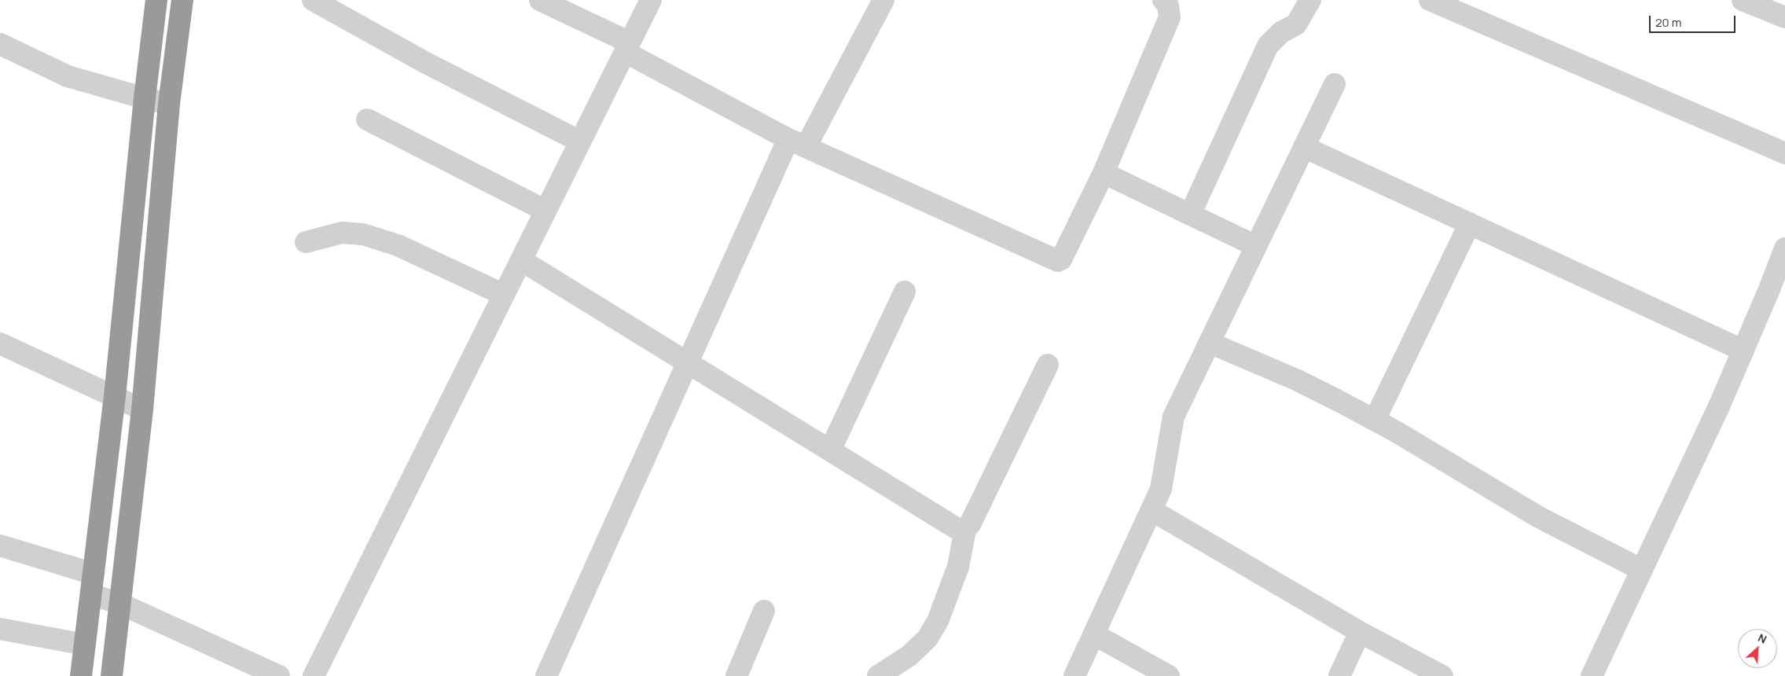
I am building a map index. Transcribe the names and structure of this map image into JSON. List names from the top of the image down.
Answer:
{
  "scale_bar": "20 m",
  "north": "top right"
}
